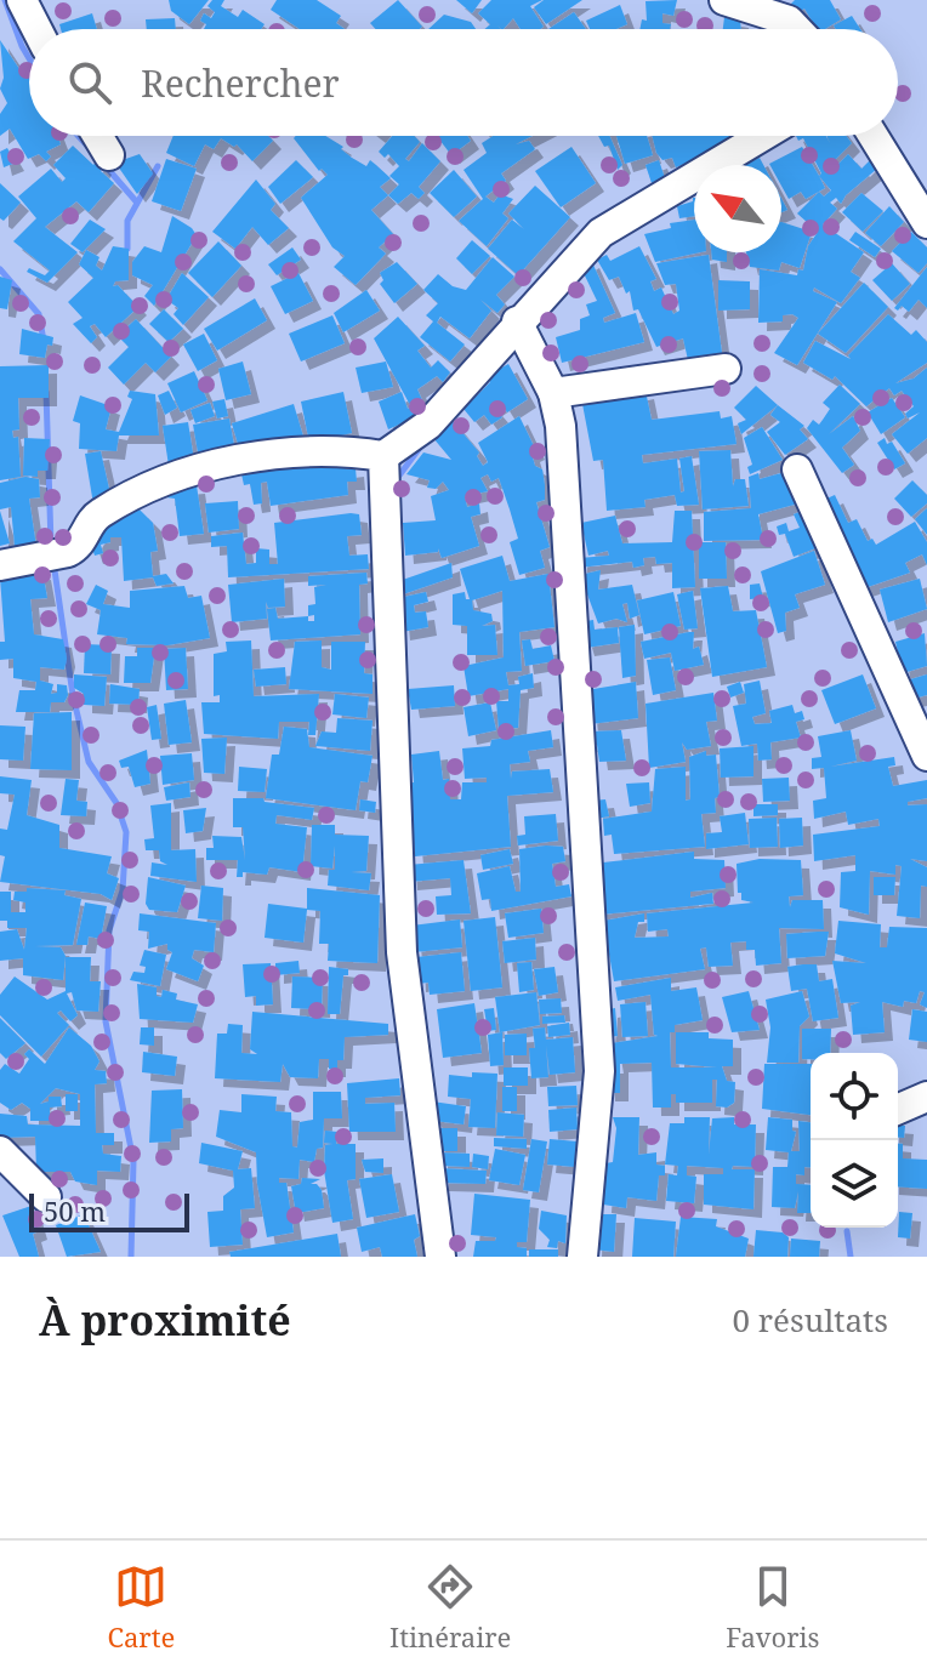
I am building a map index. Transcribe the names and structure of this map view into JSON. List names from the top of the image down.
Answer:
{
  "scale_bar": "50 m",
  "north": "top left",
  "page": {
    "search": "Rechercher",
    "scale": "50 m",
    "heading": ["À proximité", "0 résultats"],
    "nav": ["Carte", "Itinéraire", "Favoris"]
  }
}
